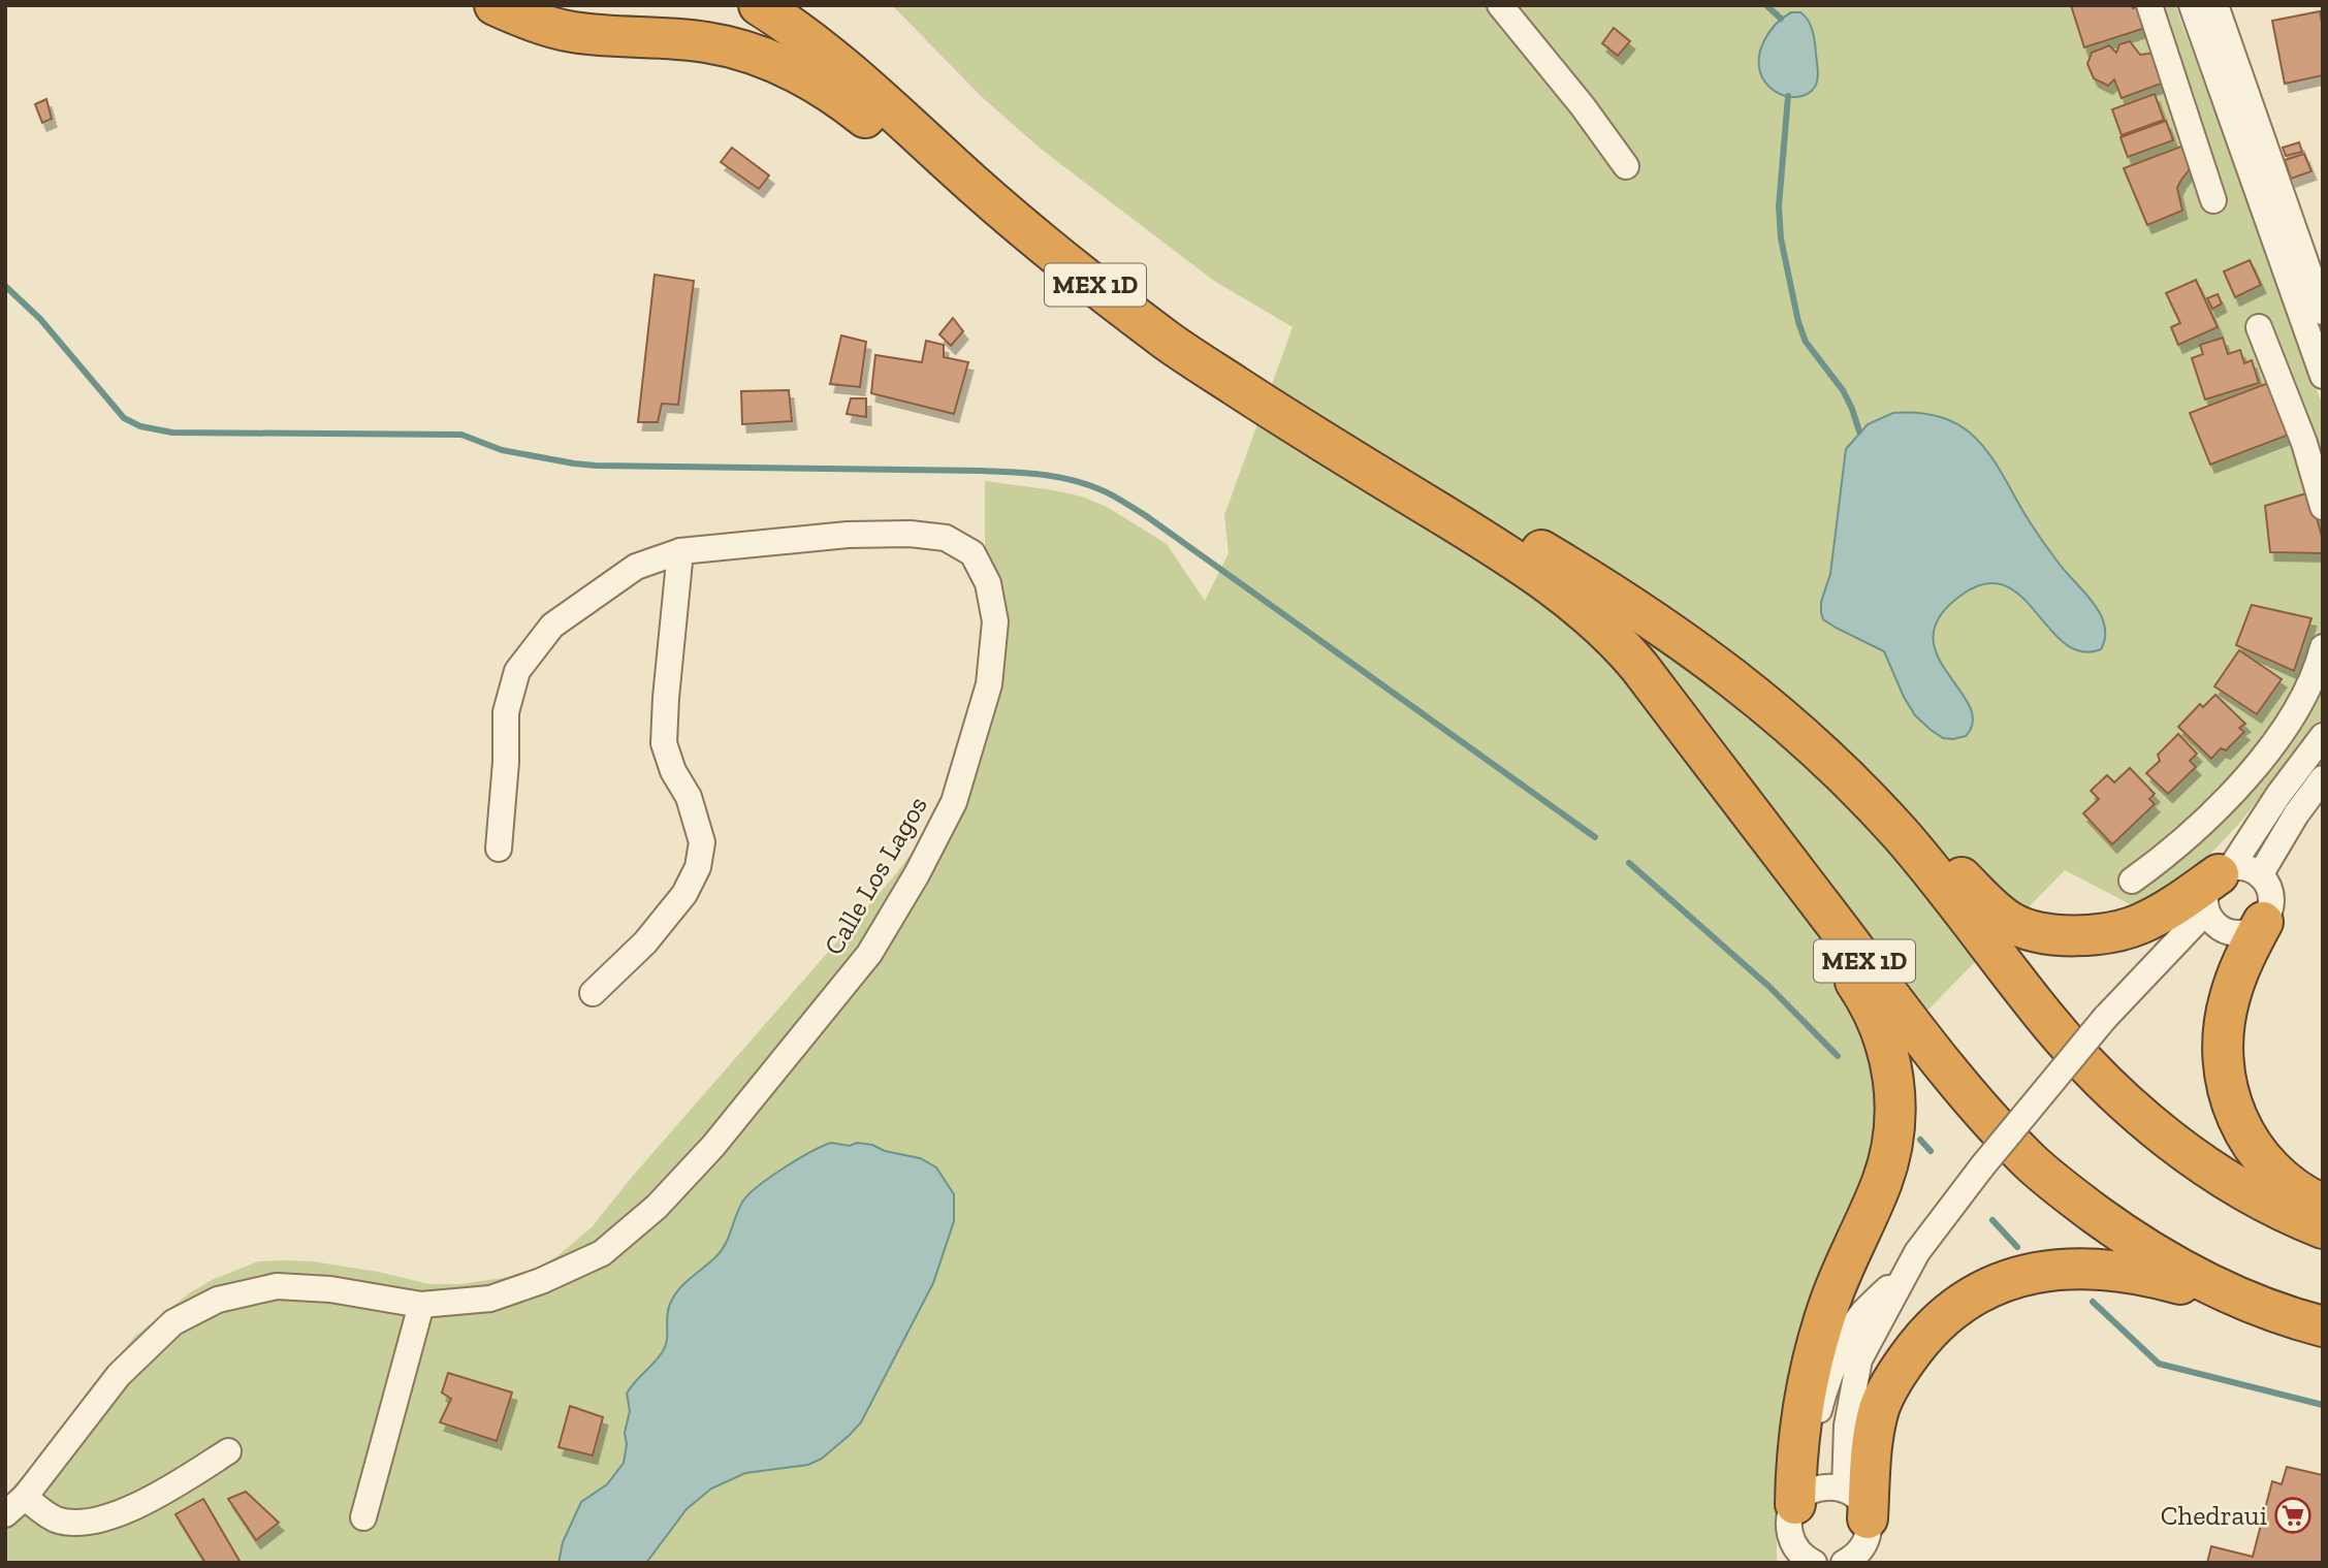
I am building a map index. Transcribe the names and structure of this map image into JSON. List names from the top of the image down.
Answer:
{
  "streets": {
    "highway": ["MEX 1D"],
    "street": ["Calle Los Lagos"]
  },
  "places": {
    "supermarket": ["Chedraui"]
  }
}
